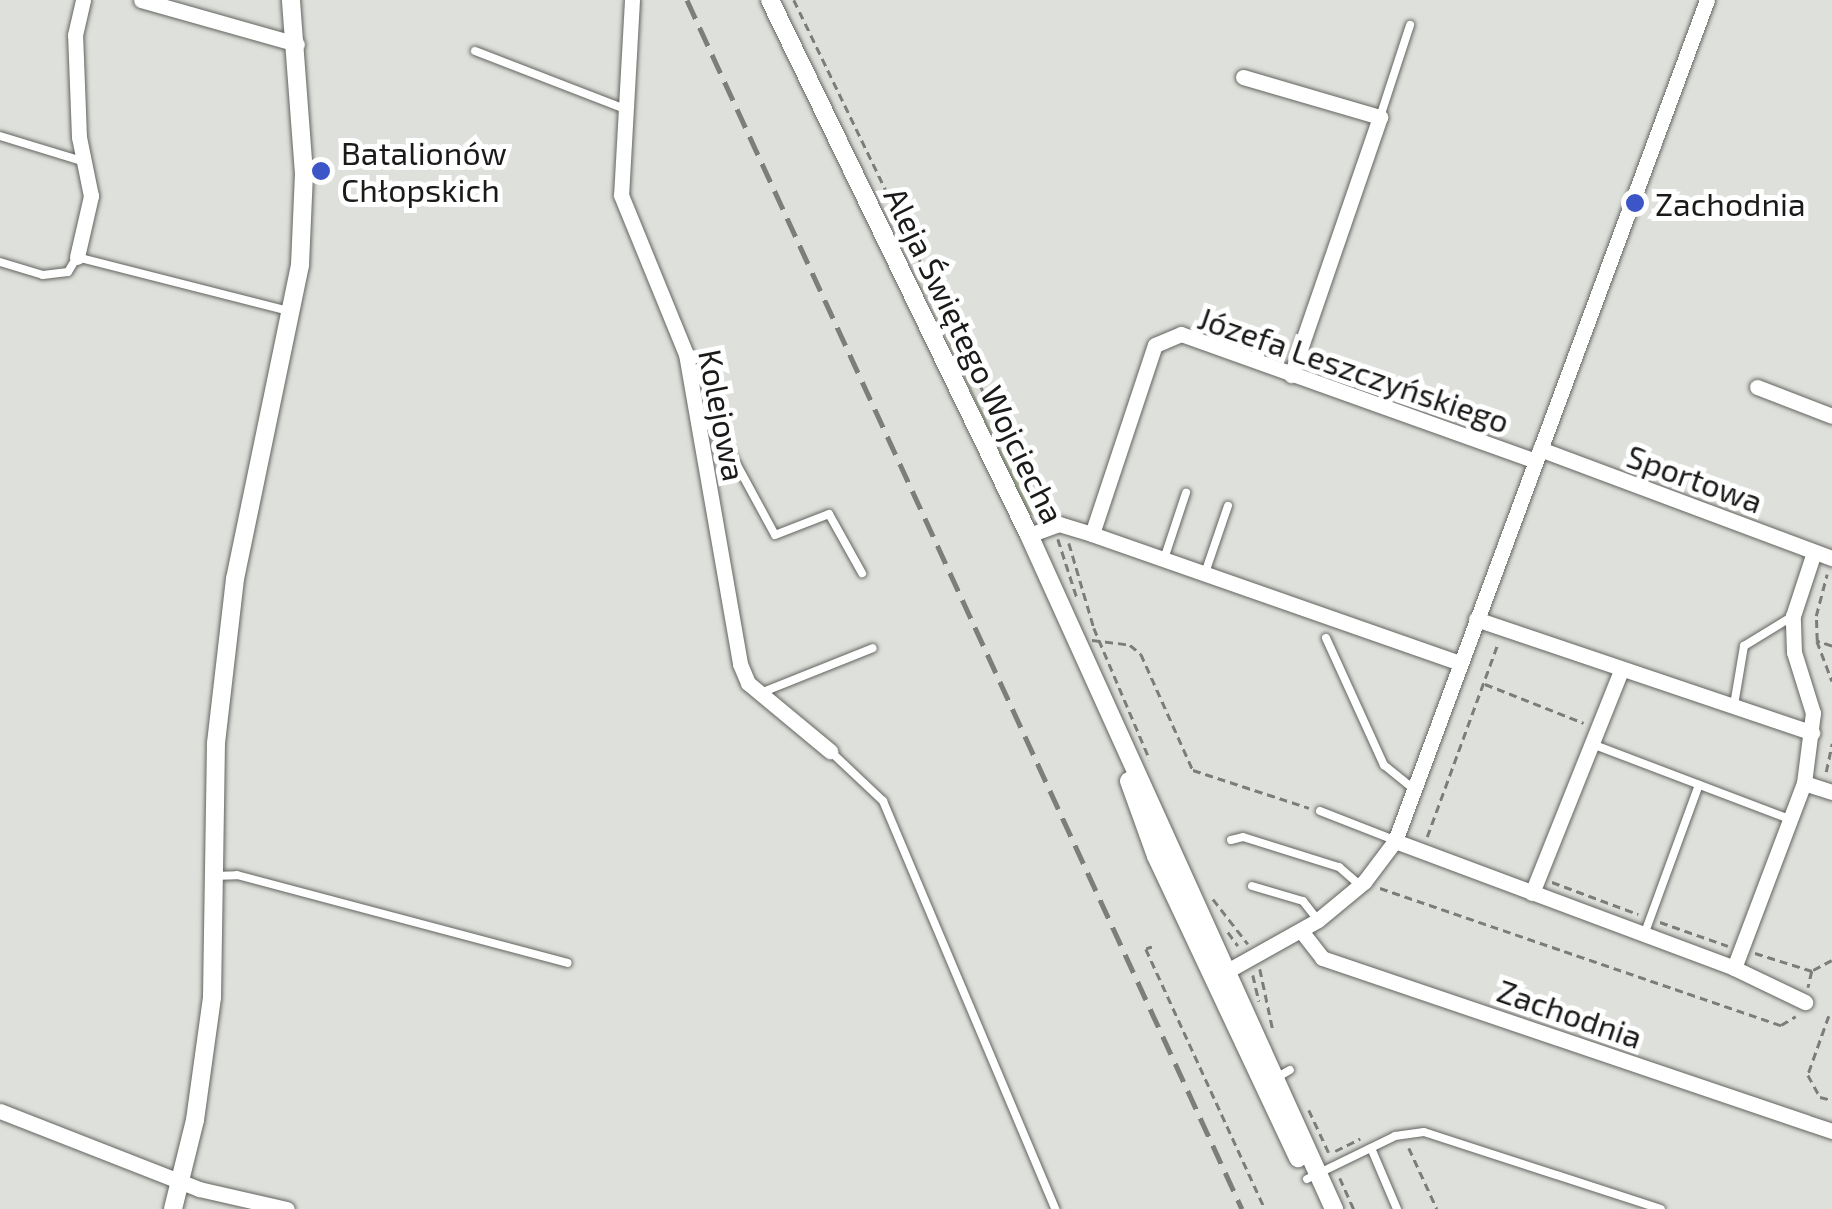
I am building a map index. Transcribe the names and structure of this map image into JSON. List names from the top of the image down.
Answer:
{
  "streets": {
    "street": [
      "Aleja Świętego Wojciecha",
      "Józefa Leszczyńskiego",
      "Kolejowa",
      "Sportowa",
      "Zachodnia"
    ]
  },
  "crossings": [
    ["Józefa Leszczyńskiego", "Sportowa"]
  ],
  "places": ["Batalionów Chłopskich", "Zachodnia"]
}
